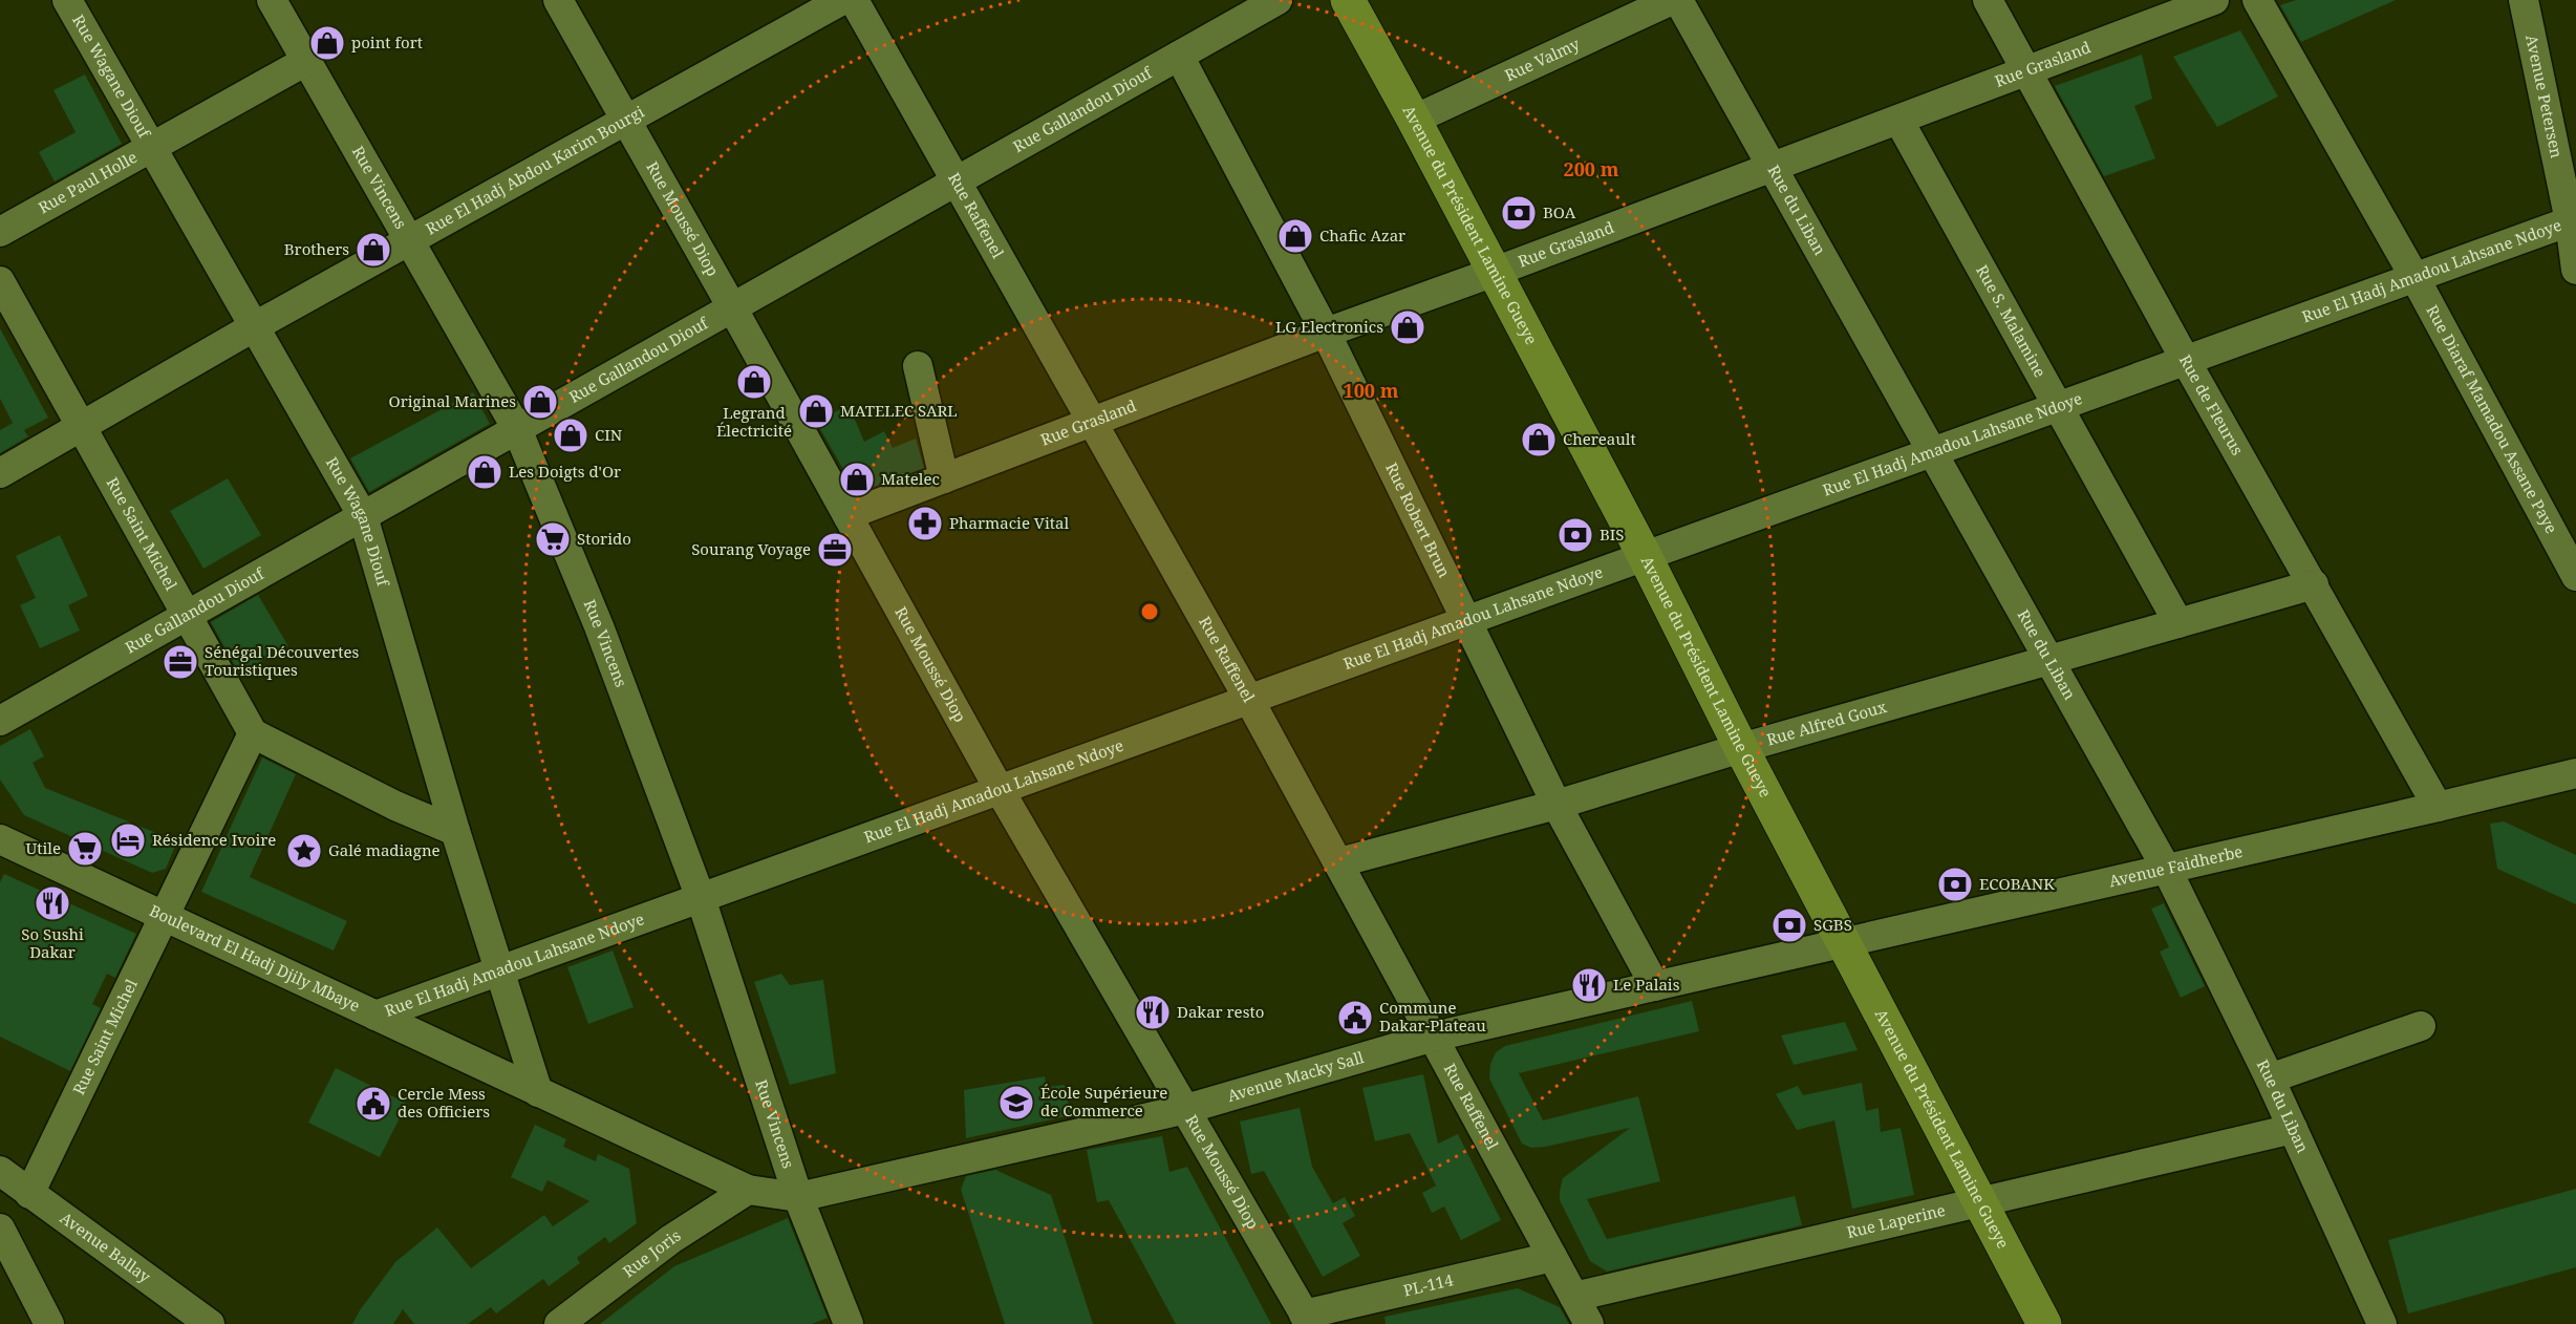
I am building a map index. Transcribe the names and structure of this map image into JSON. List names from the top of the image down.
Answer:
{
  "streets": {
    "main road": ["Avenue du Président Lamine Gueye"],
    "street": [
      "Rue Valmy",
      "Rue Grasland",
      "Rue Wagane Diouf",
      "Avenue Petersen",
      "Rue Gallandou Diouf",
      "Rue El Hadj Abdou Karim Bourgi",
      "Rue Paul Holle",
      "Rue Vincens",
      "Rue du Liban",
      "Rue Raffenel",
      "Rue Moussé Diop",
      "Rue El Hadj Amadou Lahsane Ndoye",
      "Rue S. Malamine",
      "Rue de Fleurus",
      "Rue Diaraf Mamadou Assane Paye",
      "Rue Robert Brun",
      "Rue Saint Michel",
      "Rue Alfred Goux",
      "Avenue Faidherbe",
      "Boulevard El Hadj Djily Mbaye",
      "Avenue Macky Sall",
      "Rue Laperine",
      "Avenue Ballay",
      "Rue Joris",
      "PL-114"
    ]
  },
  "crossings": [
    ["Rue Valmy", "Avenue du Président Lamine Gueye"],
    ["Rue Grasland", "Rue du Liban"],
    ["Rue Grasland", "Rue Raffenel"],
    ["Rue Grasland", "Rue Moussé Diop"],
    ["Rue Grasland", "Avenue du Président Lamine Gueye"],
    ["Rue Grasland", "Rue S. Malamine"],
    ["Rue Grasland", "Rue de Fleurus"],
    ["Rue Grasland", "Rue Robert Brun"],
    ["Rue Wagane Diouf", "Rue Gallandou Diouf"],
    ["Rue Wagane Diouf", "Rue El Hadj Abdou Karim Bourgi"],
    ["Rue Wagane Diouf", "Rue Paul Holle"],
    ["Rue Wagane Diouf", "Rue El Hadj Amadou Lahsane Ndoye"],
    ["Rue Wagane Diouf", "Boulevard El Hadj Djily Mbaye"],
    ["Avenue Petersen", "Rue El Hadj Amadou Lahsane Ndoye"],
    ["Rue Gallandou Diouf", "Rue Vincens"],
    ["Rue Gallandou Diouf", "Rue Raffenel"],
    ["Rue Gallandou Diouf", "Rue Moussé Diop"],
    ["Rue Gallandou Diouf", "Rue Robert Brun"],
    ["Rue Gallandou Diouf", "Rue Saint Michel"],
    ["Rue El Hadj Abdou Karim Bourgi", "Rue Vincens"],
    ["Rue El Hadj Abdou Karim Bourgi", "Rue Moussé Diop"],
    ["Rue El Hadj Abdou Karim Bourgi", "Rue Saint Michel"],
    ["Rue Paul Holle", "Rue Vincens"],
    ["Rue Vincens", "Rue El Hadj Amadou Lahsane Ndoye"],
    ["Rue Vincens", "Avenue Macky Sall"],
    ["Rue du Liban", "Rue El Hadj Amadou Lahsane Ndoye"],
    ["Rue du Liban", "Rue Alfred Goux"],
    ["Rue du Liban", "Avenue Faidherbe"],
    ["Rue du Liban", "Rue Laperine"],
    ["Rue Raffenel", "Rue El Hadj Amadou Lahsane Ndoye"],
    ["Rue Raffenel", "Rue Alfred Goux"],
    ["Rue Raffenel", "Avenue Macky Sall"],
    ["Rue Raffenel", "Rue Laperine"],
    ["Rue Raffenel", "PL-114"],
    ["Rue Moussé Diop", "Rue El Hadj Amadou Lahsane Ndoye"],
    ["Rue Moussé Diop", "Avenue Macky Sall"],
    ["Rue Moussé Diop", "PL-114"],
    ["Avenue du Président Lamine Gueye", "Rue El Hadj Amadou Lahsane Ndoye"],
    ["Avenue du Président Lamine Gueye", "Rue Alfred Goux"],
    ["Avenue du Président Lamine Gueye", "Avenue Faidherbe"],
    ["Avenue du Président Lamine Gueye", "Avenue Macky Sall"],
    ["Avenue du Président Lamine Gueye", "Rue Laperine"],
    ["Rue El Hadj Amadou Lahsane Ndoye", "Rue S. Malamine"],
    ["Rue El Hadj Amadou Lahsane Ndoye", "Rue de Fleurus"],
    ["Rue El Hadj Amadou Lahsane Ndoye", "Rue Diaraf Mamadou Assane Paye"],
    ["Rue El Hadj Amadou Lahsane Ndoye", "Rue Robert Brun"],
    ["Rue El Hadj Amadou Lahsane Ndoye", "Boulevard El Hadj Djily Mbaye"],
    ["Rue S. Malamine", "Rue Alfred Goux"],
    ["Rue de Fleurus", "Rue Alfred Goux"],
    ["Rue de Fleurus", "Avenue Faidherbe"],
    ["Rue Robert Brun", "Rue Alfred Goux"],
    ["Rue Robert Brun", "Avenue Macky Sall"],
    ["Rue Saint Michel", "Boulevard El Hadj Djily Mbaye"],
    ["Rue Saint Michel", "Avenue Ballay"],
    ["Avenue Faidherbe", "Avenue Macky Sall"],
    ["Boulevard El Hadj Djily Mbaye", "Avenue Macky Sall"],
    ["Boulevard El Hadj Djily Mbaye", "Rue Joris"],
    ["Avenue Macky Sall", "Rue Joris"]
  ],
  "places": {
    "shop": [
      "point fort",
      "Chafic Azar",
      "Brothers",
      "LG Electronics",
      "Legrand Électricité",
      "Original Marines",
      "MATELEC SARL",
      "CIN",
      "Chereault",
      "Les Doigts d'Or",
      "Matelec"
    ],
    "bank": [
      "BOA",
      "BIS",
      "ECOBANK",
      "SGBS"
    ],
    "pharmacy": ["Pharmacie Vital"],
    "supermarket": ["Storido", "Utile"],
    "office": ["Sourang Voyage", "Sénégal Découvertes Touristiques"],
    "hotel": ["Résidence Ivoire"],
    "place": ["Galé madiagne"],
    "restaurant": ["So Sushi Dakar", "Le Palais", "Dakar resto"],
    "public building": ["Commune Dakar-Plateau", "Cercle Mess des Officiers"],
    "school or university": ["École Supérieure de Commerce"]
  },
  "rings": ["200 m", "100 m"]
}
